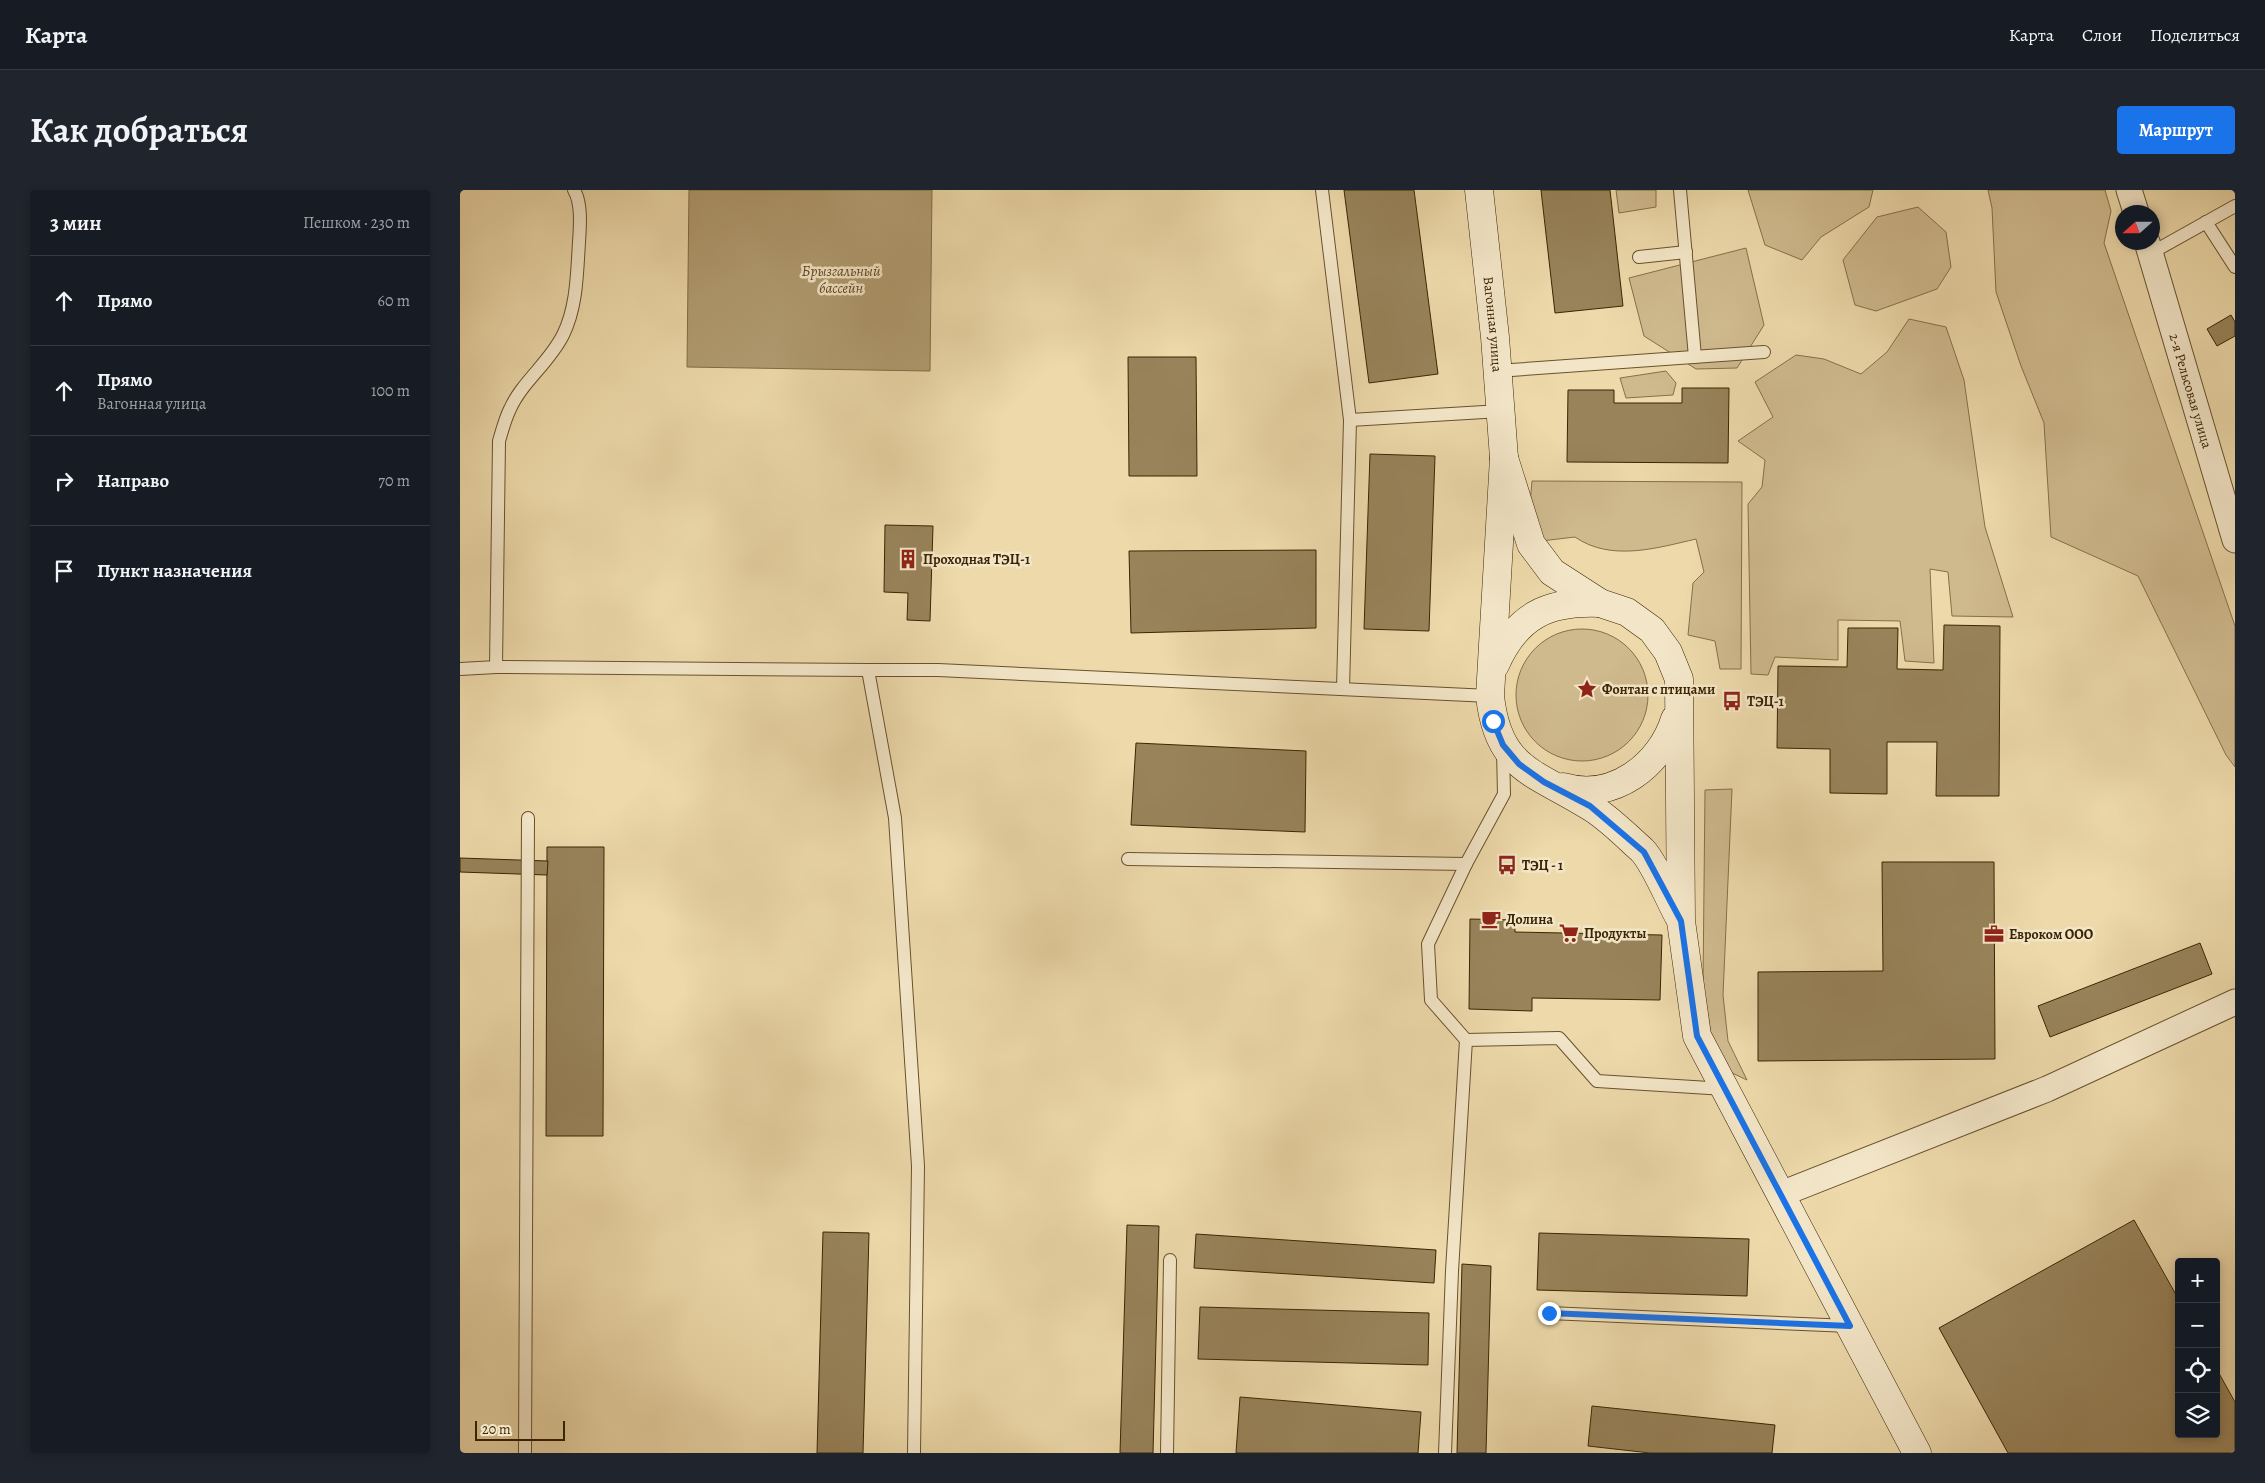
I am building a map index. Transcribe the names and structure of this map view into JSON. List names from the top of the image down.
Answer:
{
  "streets": {
    "street": ["Вагонная улица", "2-я Рельсовая улица"]
  },
  "water": ["Брызгальный бассейн"],
  "places": {
    "building": ["Проходная ТЭЦ-1"],
    "place": ["Фонтан с птицами"],
    "bus stop": ["ТЭЦ-1", "ТЭЦ - 1"],
    "cafe": ["Долина"],
    "supermarket": ["Продукты"],
    "office": ["Евроком ООО"]
  },
  "scale_bar": "20 m",
  "north": "left",
  "page": {
    "header": "Карта",
    "nav": ["Карта", "Слои", "Поделиться"],
    "title": "Как добраться",
    "buttons": "Маршрут",
    "heading": ["3 мин", "Пешком · 230 m"],
    "list": [
      ["Прямо", "60 m"],
      ["Прямо", "Вагонная улица", "100 m"],
      ["Направо", "70 m"],
      "Пункт назначения"
    ],
    "map_buttons": ["+", "−"],
    "scale": "20 m"
  }
}
